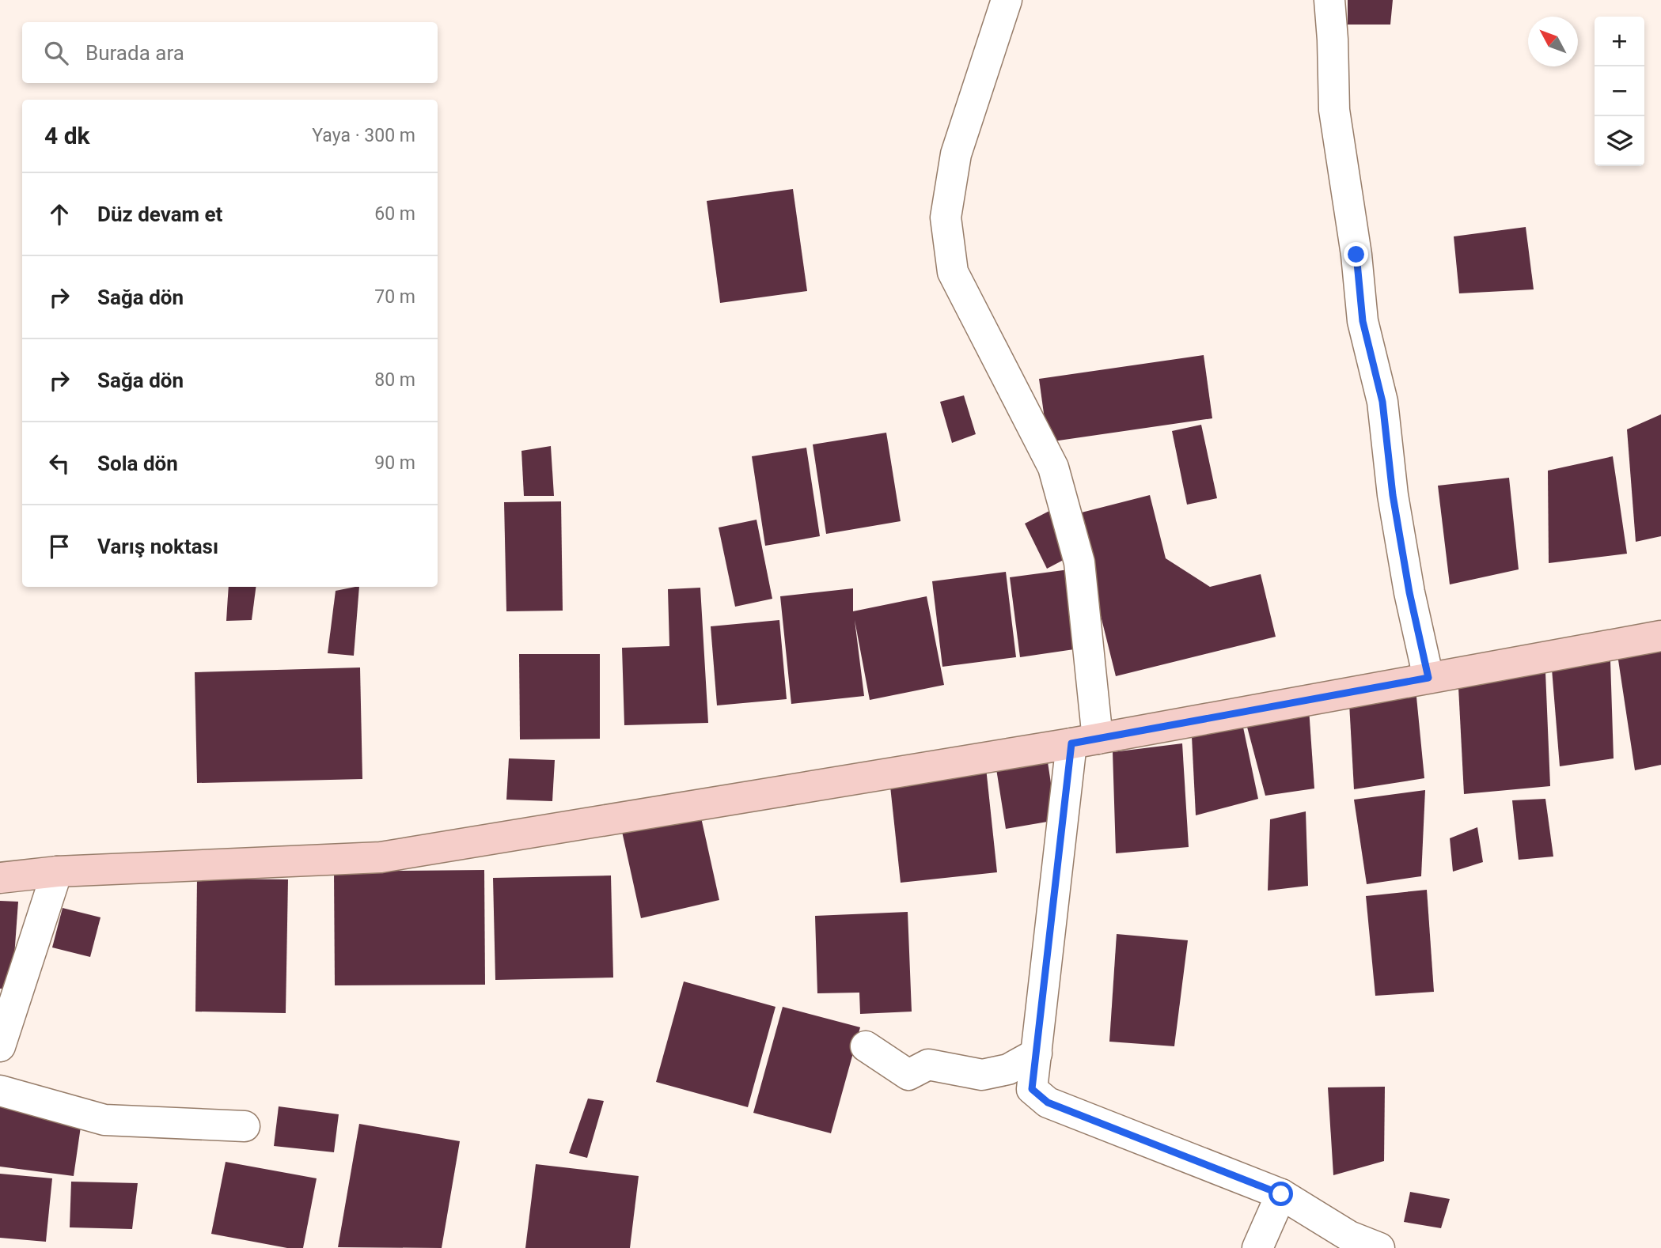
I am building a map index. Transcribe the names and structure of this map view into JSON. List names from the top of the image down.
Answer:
{
  "north": "top left",
  "page": {
    "map_buttons": ["+", "−"],
    "search": "Burada ara",
    "heading": ["4 dk", "Yaya · 300 m"],
    "list": [
      ["Düz devam et", "60 m"],
      ["Sağa dön", "70 m"],
      ["Sağa dön", "80 m"],
      ["Sola dön", "90 m"],
      "Varış noktası"
    ]
  }
}
